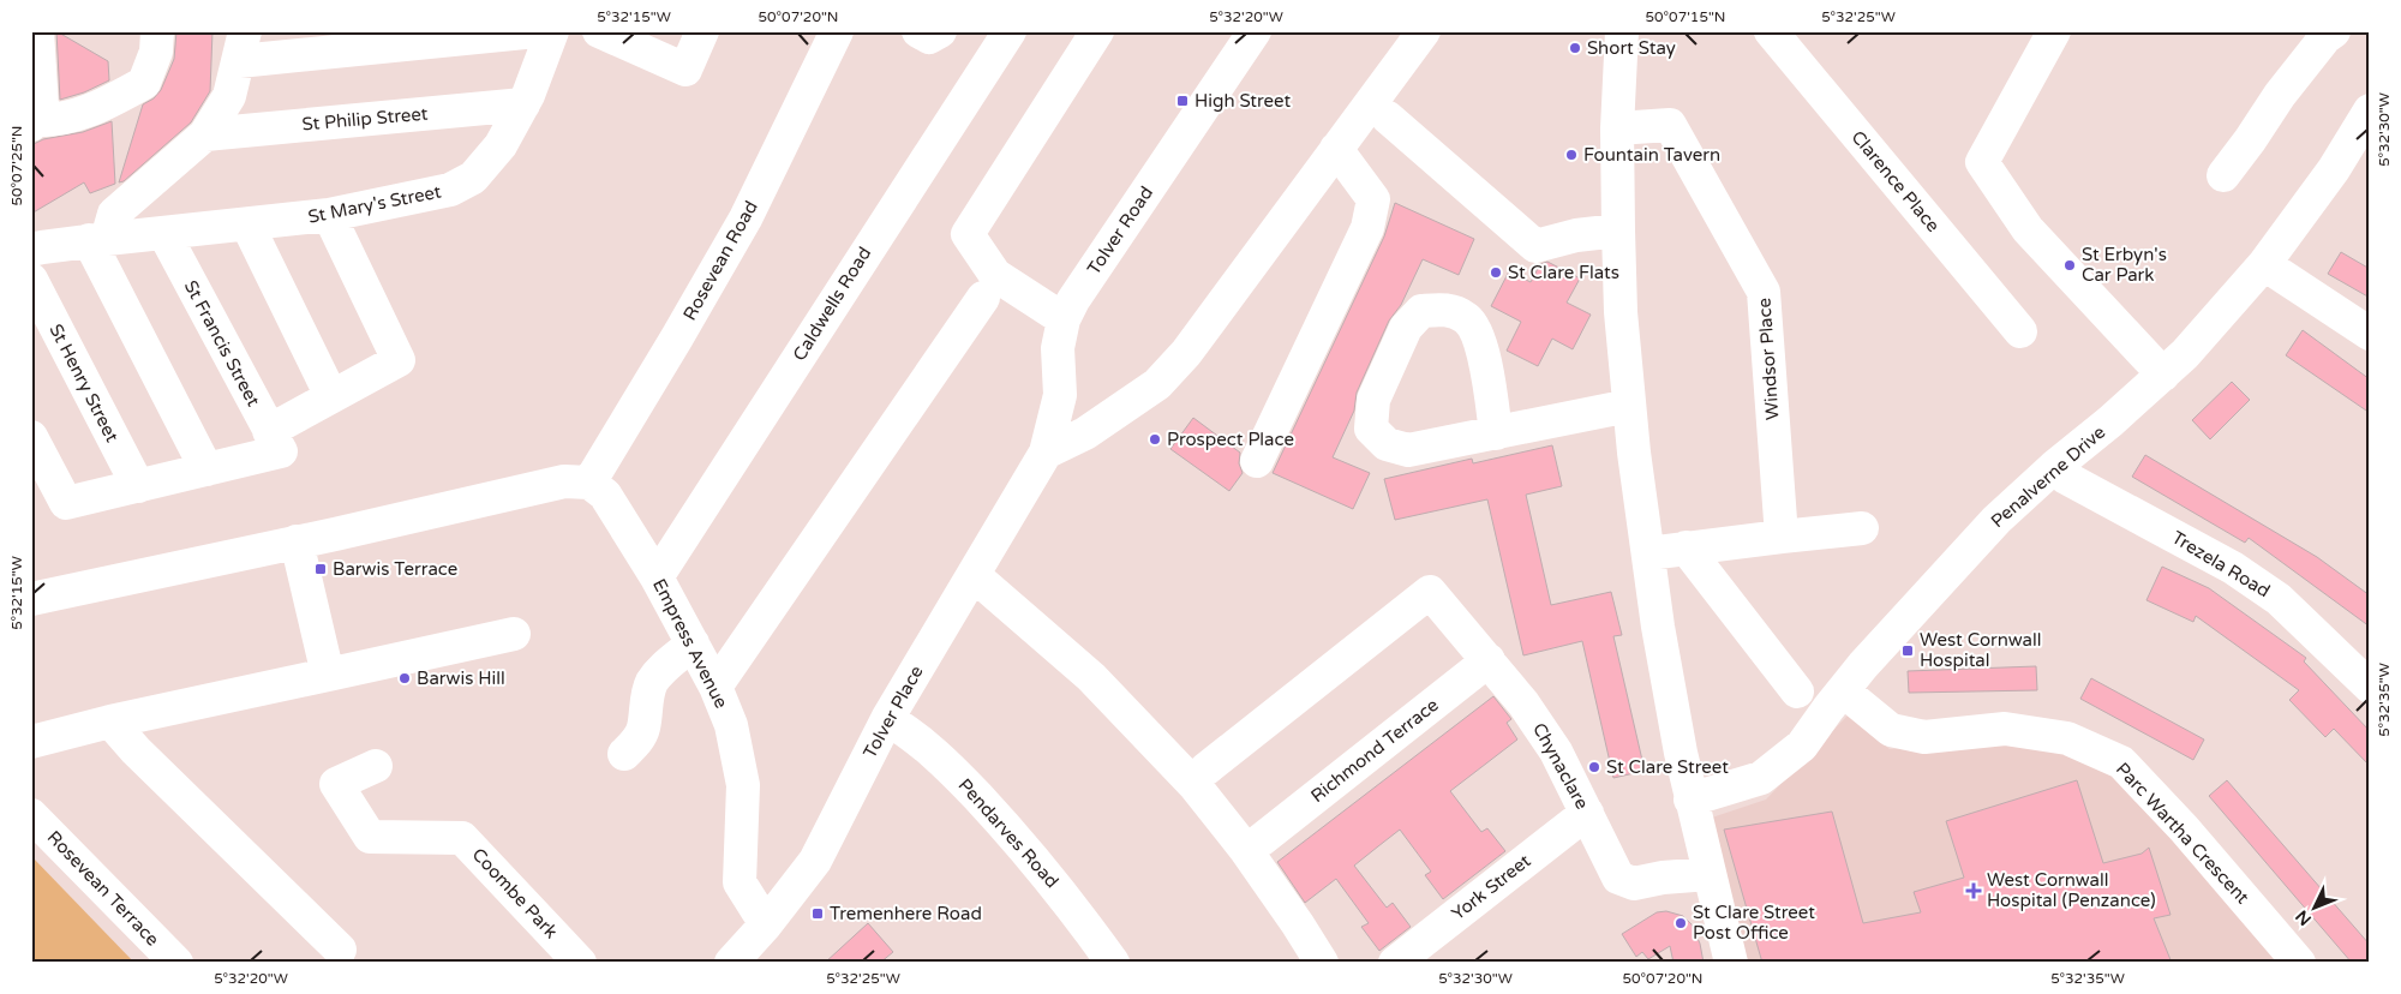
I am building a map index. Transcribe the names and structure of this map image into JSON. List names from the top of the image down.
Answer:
{
  "streets": {
    "street": [
      "St Philip Street",
      "Clarence Place",
      "St Mary's Street",
      "Tolver Road",
      "Rosevean Road",
      "Caldwells Road",
      "St Francis Street",
      "Windsor Place",
      "St Henry Street",
      "Penalverne Drive",
      "Trezela Road",
      "Empress Avenue",
      "Tolver Place",
      "Richmond Terrace",
      "Chynaclare",
      "Pendarves Road",
      "Parc Wartha Crescent",
      "York Street",
      "Rosevean Terrace",
      "Coombe Park"
    ]
  },
  "crossings": [
    ["St Philip Street", "St Mary's Street"],
    ["St Mary's Street", "St Francis Street"],
    ["Tolver Road", "Tolver Place"],
    ["Rosevean Road", "Empress Avenue"],
    ["Caldwells Road", "Empress Avenue"],
    ["Penalverne Drive", "Trezela Road"],
    ["Penalverne Drive", "Parc Wartha Crescent"],
    ["Empress Avenue", "Tolver Place"],
    ["Tolver Place", "Pendarves Road"],
    ["Richmond Terrace", "Chynaclare"],
    ["Chynaclare", "York Street"]
  ],
  "places": {
    "other": [
      "Short Stay",
      "Fountain Tavern",
      "St Erbyn's Car Park",
      "St Clare Flats",
      "Prospect Place",
      "Barwis Hill",
      "St Clare Street",
      "St Clare Street Post Office"
    ],
    "transit": [
      "High Street",
      "Barwis Terrace",
      "West Cornwall Hospital",
      "Tremenhere Road"
    ],
    "health": ["West Cornwall Hospital (Penzance)"]
  },
  "north": "bottom left",
  "coordinates": [
    "5°32'15\"W",
    "50°07'20\"N",
    "5°32'20\"W",
    "50°07'15\"N",
    "5°32'25\"W",
    "5°32'30\"W",
    "50°07'25\"N",
    "5°32'35\"W"
  ]
}
